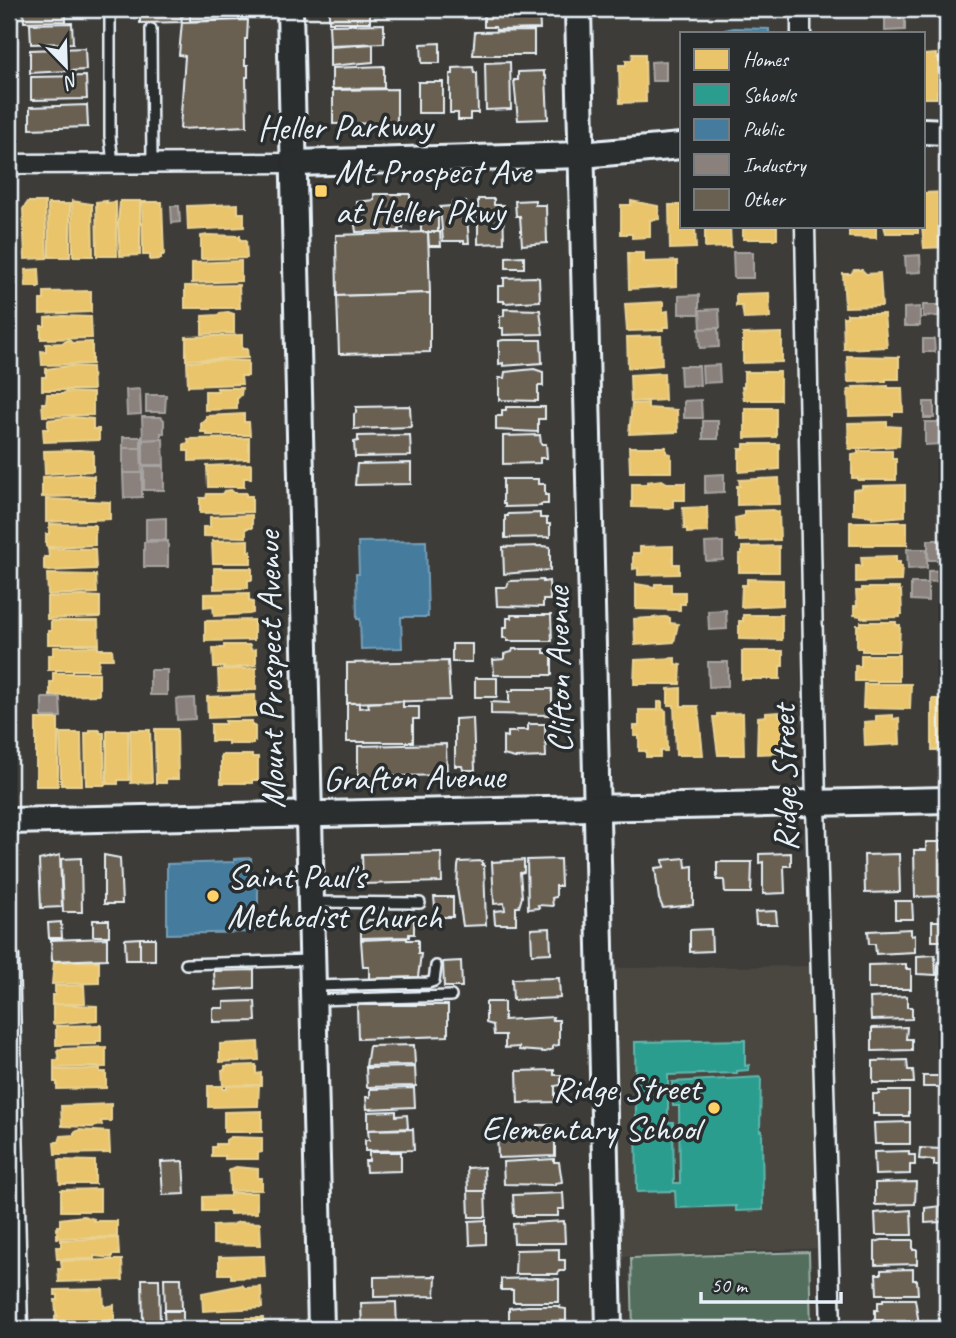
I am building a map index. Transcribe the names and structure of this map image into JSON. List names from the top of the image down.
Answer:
{
  "streets": {
    "street": [
      "Heller Parkway",
      "Mount Prospect Avenue",
      "Clifton Avenue",
      "Grafton Avenue",
      "Ridge Street"
    ]
  },
  "crossings": [
    ["Heller Parkway", "Mount Prospect Avenue"],
    ["Heller Parkway", "Clifton Avenue"],
    ["Mount Prospect Avenue", "Grafton Avenue"],
    ["Clifton Avenue", "Grafton Avenue"],
    ["Grafton Avenue", "Ridge Street"]
  ],
  "places": {
    "transit": ["Mt Prospect Ave at Heller Pkwy"],
    "other": ["Saint Paul's Methodist Church", "Ridge Street Elementary School"]
  },
  "legend": [
    "Homes",
    "Schools",
    "Public",
    "Industry",
    "Other"
  ],
  "scale_bar": "50 m",
  "north": "bottom right"
}
